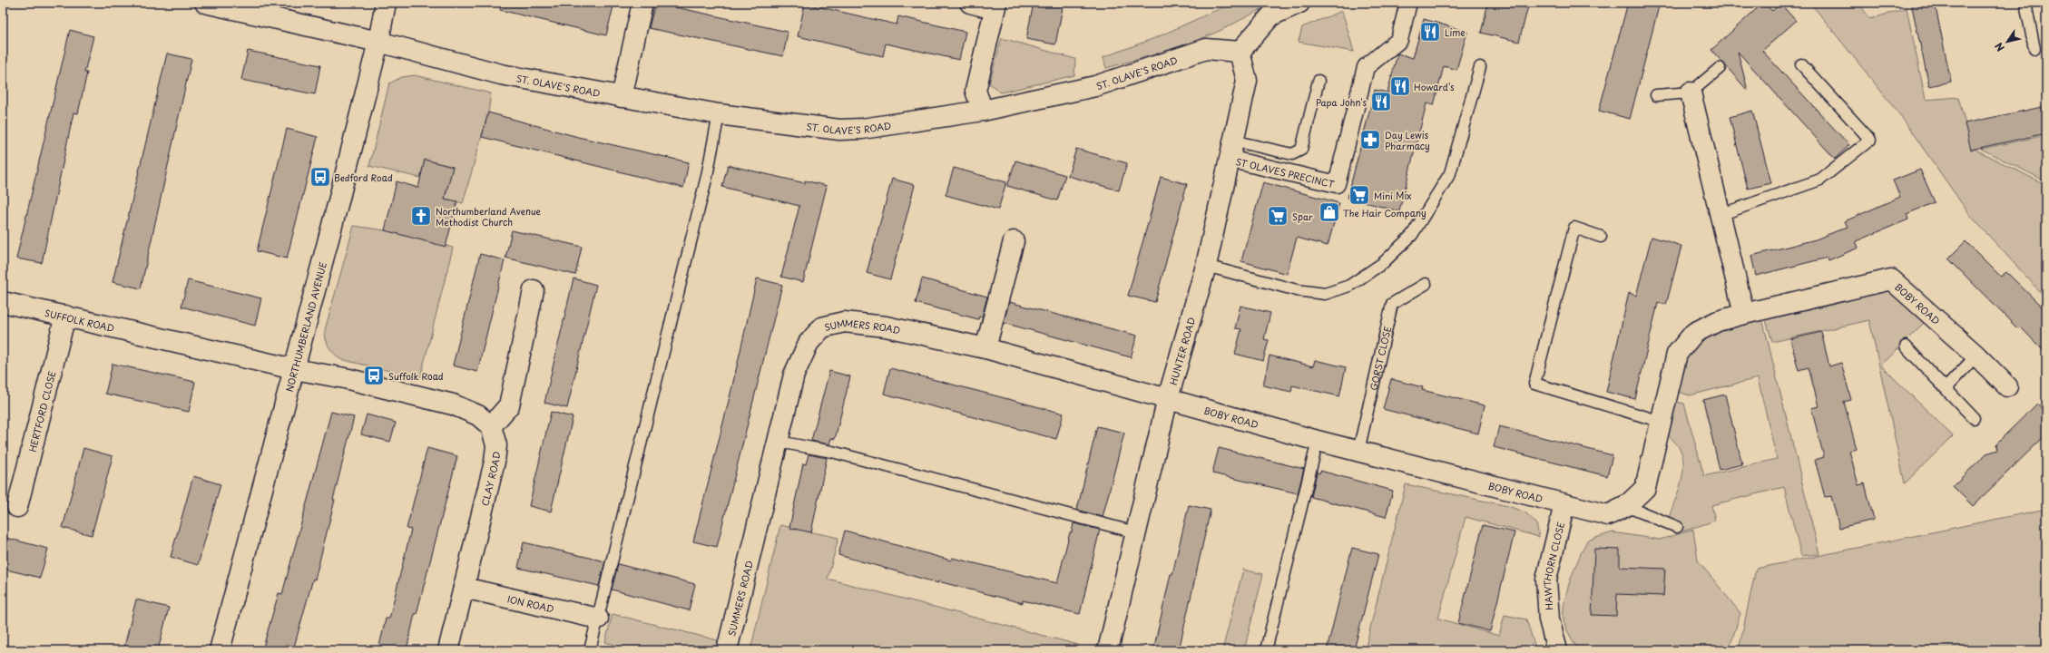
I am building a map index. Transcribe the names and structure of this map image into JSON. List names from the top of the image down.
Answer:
{
  "streets": {
    "street": [
      "ST. OLAVE'S ROAD",
      "ST OLAVES PRECINCT",
      "BOBY ROAD",
      "SUFFOLK ROAD",
      "NORTHUMBERLAND AVENUE",
      "SUMMERS ROAD",
      "HUNTER ROAD",
      "HERTFORD CLOSE",
      "CLAY ROAD",
      "HAWTHORN CLOSE",
      "ION ROAD"
    ],
    "lane": ["GORST CLOSE"]
  },
  "crossings": [
    ["ST. OLAVE'S ROAD", "NORTHUMBERLAND AVENUE"],
    ["ST. OLAVE'S ROAD", "HUNTER ROAD"],
    ["ST OLAVES PRECINCT", "HUNTER ROAD"],
    ["BOBY ROAD", "SUMMERS ROAD"],
    ["BOBY ROAD", "HUNTER ROAD"],
    ["BOBY ROAD", "GORST CLOSE"],
    ["BOBY ROAD", "HAWTHORN CLOSE"],
    ["SUFFOLK ROAD", "NORTHUMBERLAND AVENUE"],
    ["SUFFOLK ROAD", "HERTFORD CLOSE"],
    ["SUFFOLK ROAD", "CLAY ROAD"],
    ["SUMMERS ROAD", "HUNTER ROAD"],
    ["CLAY ROAD", "ION ROAD"]
  ],
  "places": {
    "restaurant": ["Lime", "Howard's", "Papa John's"],
    "pharmacy": ["Day Lewis Pharmacy"],
    "bus stop": ["Bedford Road", "Suffolk Road"],
    "supermarket": ["Mini Mix", "Spar"],
    "shop": ["The Hair Company"],
    "church": ["Northumberland Avenue Methodist Church"]
  },
  "north": "bottom left"
}
